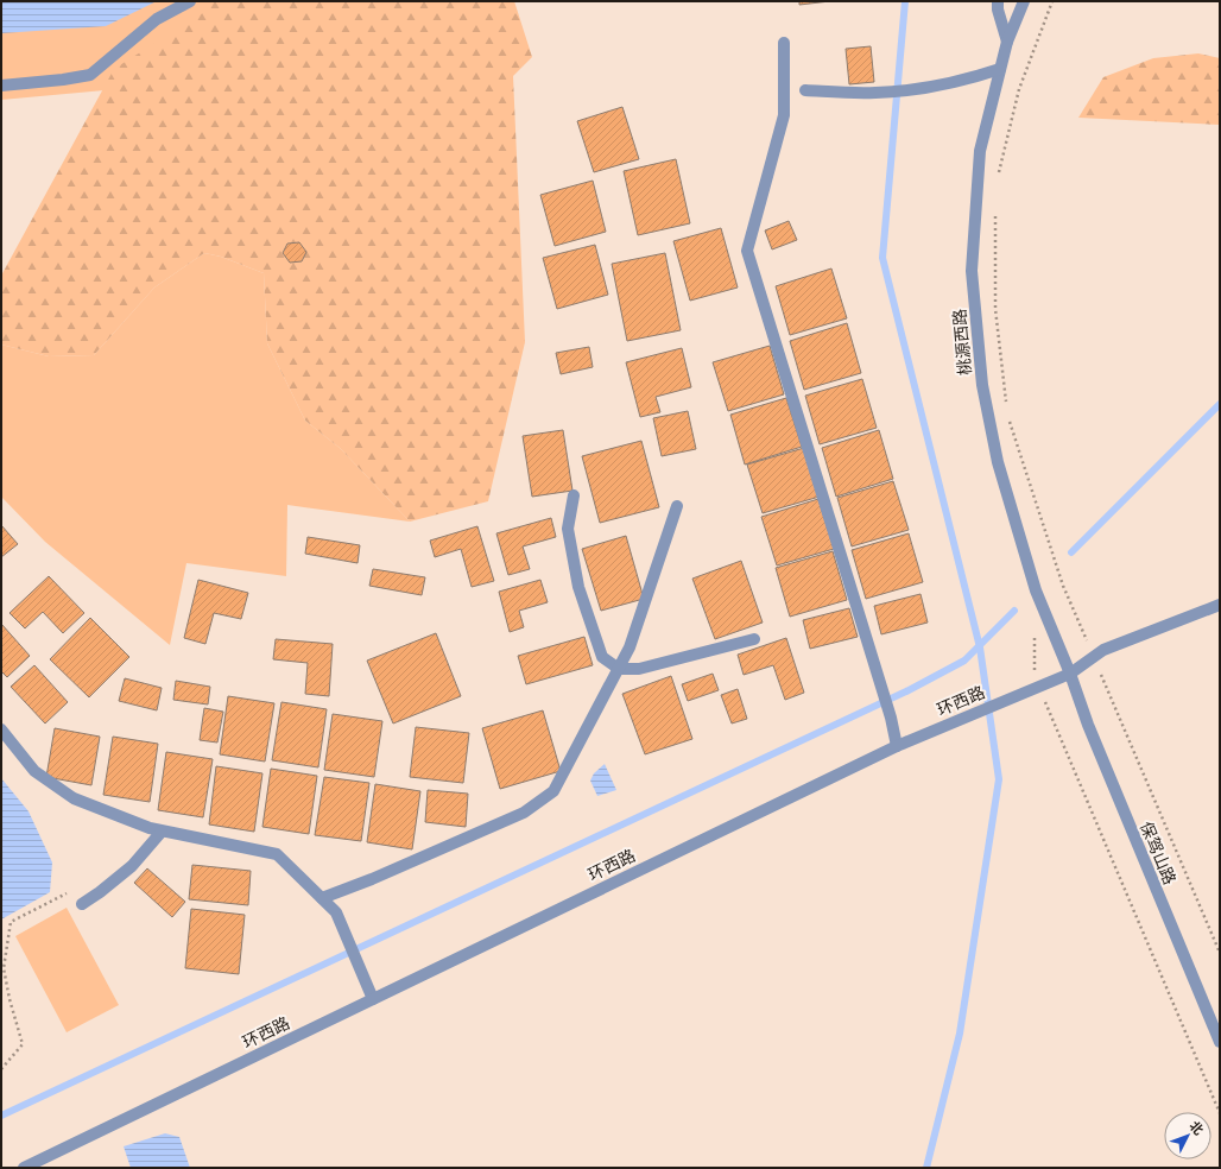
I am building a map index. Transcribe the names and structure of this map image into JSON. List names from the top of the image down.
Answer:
{
  "streets": {
    "street": ["桃源西路", "环西路", "保驾山路"]
  },
  "crossings": [
    ["桃源西路", "环西路"],
    ["桃源西路", "保驾山路"],
    ["环西路", "保驾山路"]
  ],
  "north": "top right"
}
